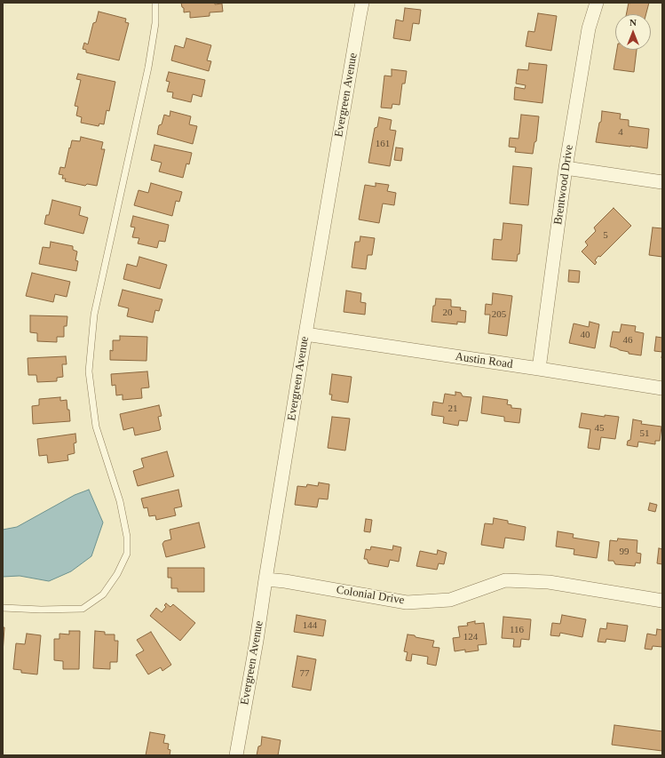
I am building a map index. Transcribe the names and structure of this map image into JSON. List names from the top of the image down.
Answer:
{
  "streets": {
    "street": [
      "Evergreen Avenue",
      "Brentwood Drive",
      "Austin Road",
      "Colonial Drive"
    ]
  },
  "crossings": [
    ["Evergreen Avenue", "Austin Road"],
    ["Evergreen Avenue", "Colonial Drive"],
    ["Brentwood Drive", "Austin Road"]
  ],
  "house_numbers": [
    "4",
    "161",
    "5",
    "20",
    "205",
    "40",
    "46",
    "21",
    "45",
    "51",
    "99",
    "144",
    "116",
    "124",
    "77"
  ],
  "north": "top"
}
